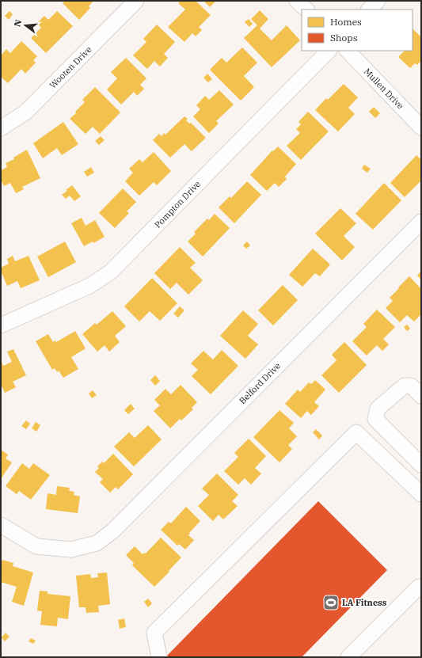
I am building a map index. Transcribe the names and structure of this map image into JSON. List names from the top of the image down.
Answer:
{
  "streets": {
    "street": [
      "Wooten Drive",
      "Mullen Drive",
      "Pompton Drive",
      "Belford Drive"
    ]
  },
  "places": {
    "sports": ["LA Fitness"]
  },
  "legend": ["Homes", "Shops"],
  "north": "left"
}
